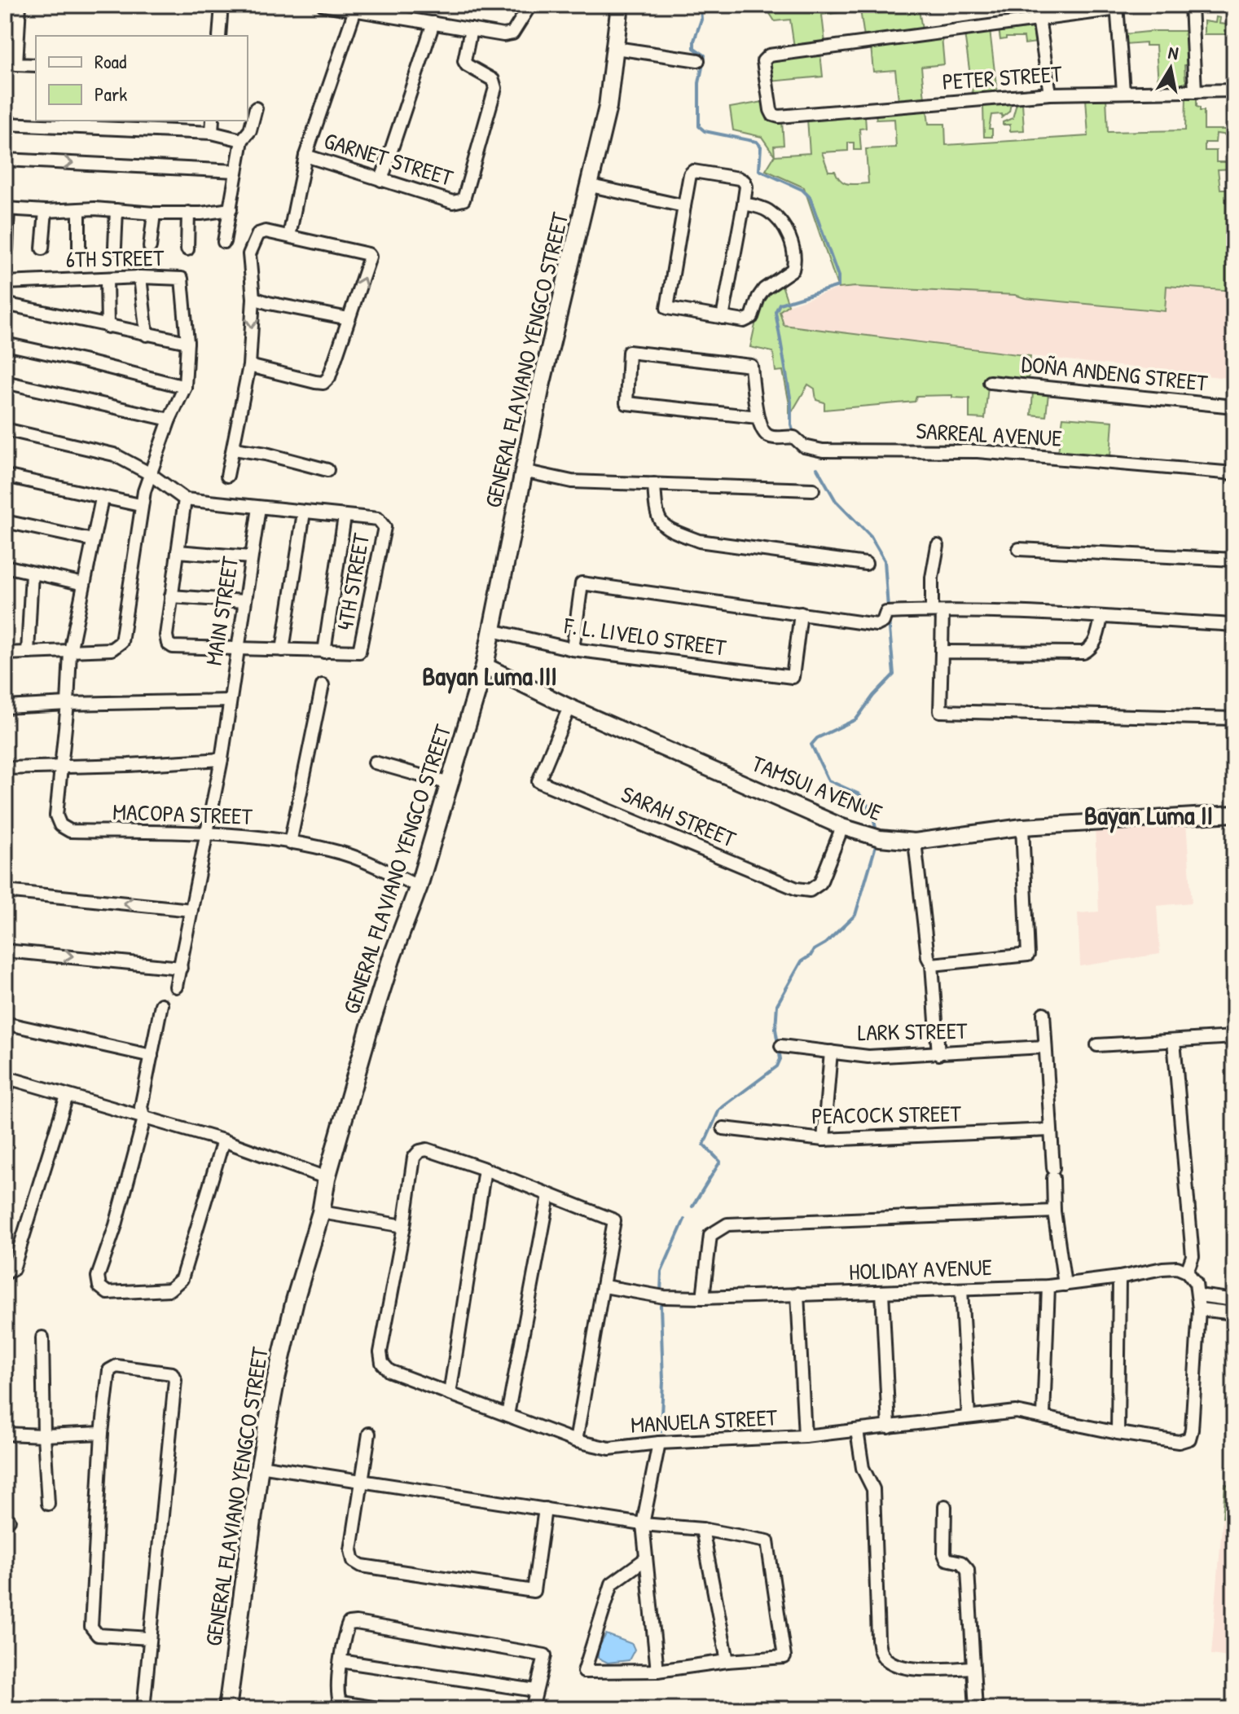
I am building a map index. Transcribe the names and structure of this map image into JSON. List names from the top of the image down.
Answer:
{
  "streets": {
    "main road": ["GENERAL FLAVIANO YENGCO STREET"],
    "street": [
      "PETER STREET",
      "GARNET STREET",
      "6TH STREET",
      "DOÑA ANDENG STREET",
      "SARREAL AVENUE",
      "4TH STREET",
      "MAIN STREET",
      "F. L. LIVELO STREET",
      "TAMSUI AVENUE",
      "MACOPA STREET",
      "SARAH STREET",
      "LARK STREET",
      "PEACOCK STREET",
      "HOLIDAY AVENUE",
      "MANUELA STREET"
    ]
  },
  "crossings": [
    ["6TH STREET", "MACOPA STREET"],
    ["GENERAL FLAVIANO YENGCO STREET", "F. L. LIVELO STREET"],
    ["GENERAL FLAVIANO YENGCO STREET", "TAMSUI AVENUE"],
    ["GENERAL FLAVIANO YENGCO STREET", "MACOPA STREET"],
    ["4TH STREET", "MAIN STREET"],
    ["MAIN STREET", "MACOPA STREET"],
    ["TAMSUI AVENUE", "SARAH STREET"]
  ],
  "districts": ["Bayan Luma III", "Bayan Luma II"],
  "legend": ["Road", "Park"],
  "north": "top"
}
